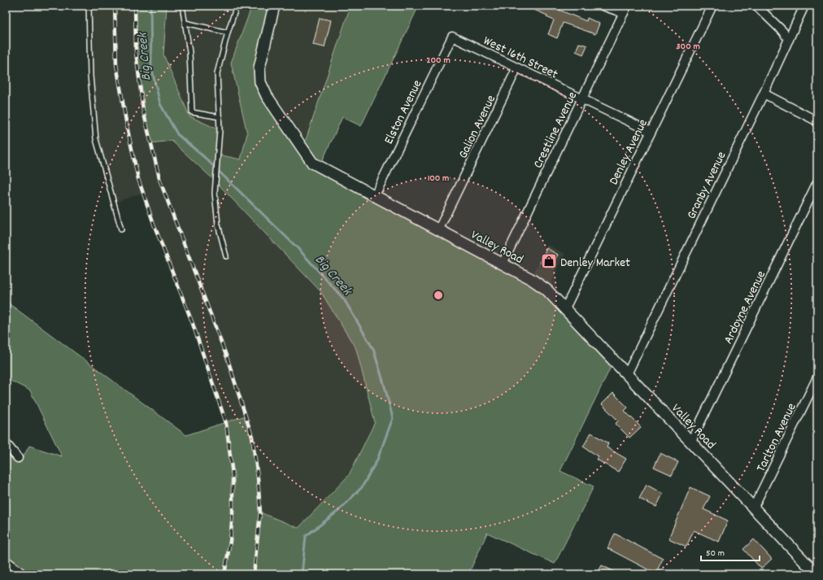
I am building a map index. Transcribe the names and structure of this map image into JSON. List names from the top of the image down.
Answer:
{
  "streets": {
    "street": [
      "West 16th Street",
      "Elston Avenue",
      "Galion Avenue",
      "Crestline Avenue",
      "Denley Avenue",
      "Granby Avenue",
      "Valley Road",
      "Ardoyne Avenue",
      "Tarlton Avenue"
    ]
  },
  "crossings": [
    ["West 16th Street", "Elston Avenue"],
    ["West 16th Street", "Galion Avenue"],
    ["West 16th Street", "Crestline Avenue"],
    ["West 16th Street", "Denley Avenue"],
    ["Elston Avenue", "Valley Road"],
    ["Galion Avenue", "Valley Road"],
    ["Crestline Avenue", "Valley Road"],
    ["Denley Avenue", "Valley Road"],
    ["Granby Avenue", "Valley Road"],
    ["Valley Road", "Ardoyne Avenue"],
    ["Valley Road", "Tarlton Avenue"]
  ],
  "water": ["Big Creek"],
  "places": {
    "shop": ["Denley Market"]
  },
  "scale_bar": "50 m",
  "rings": ["300 m", "200 m", "100 m"]
}
